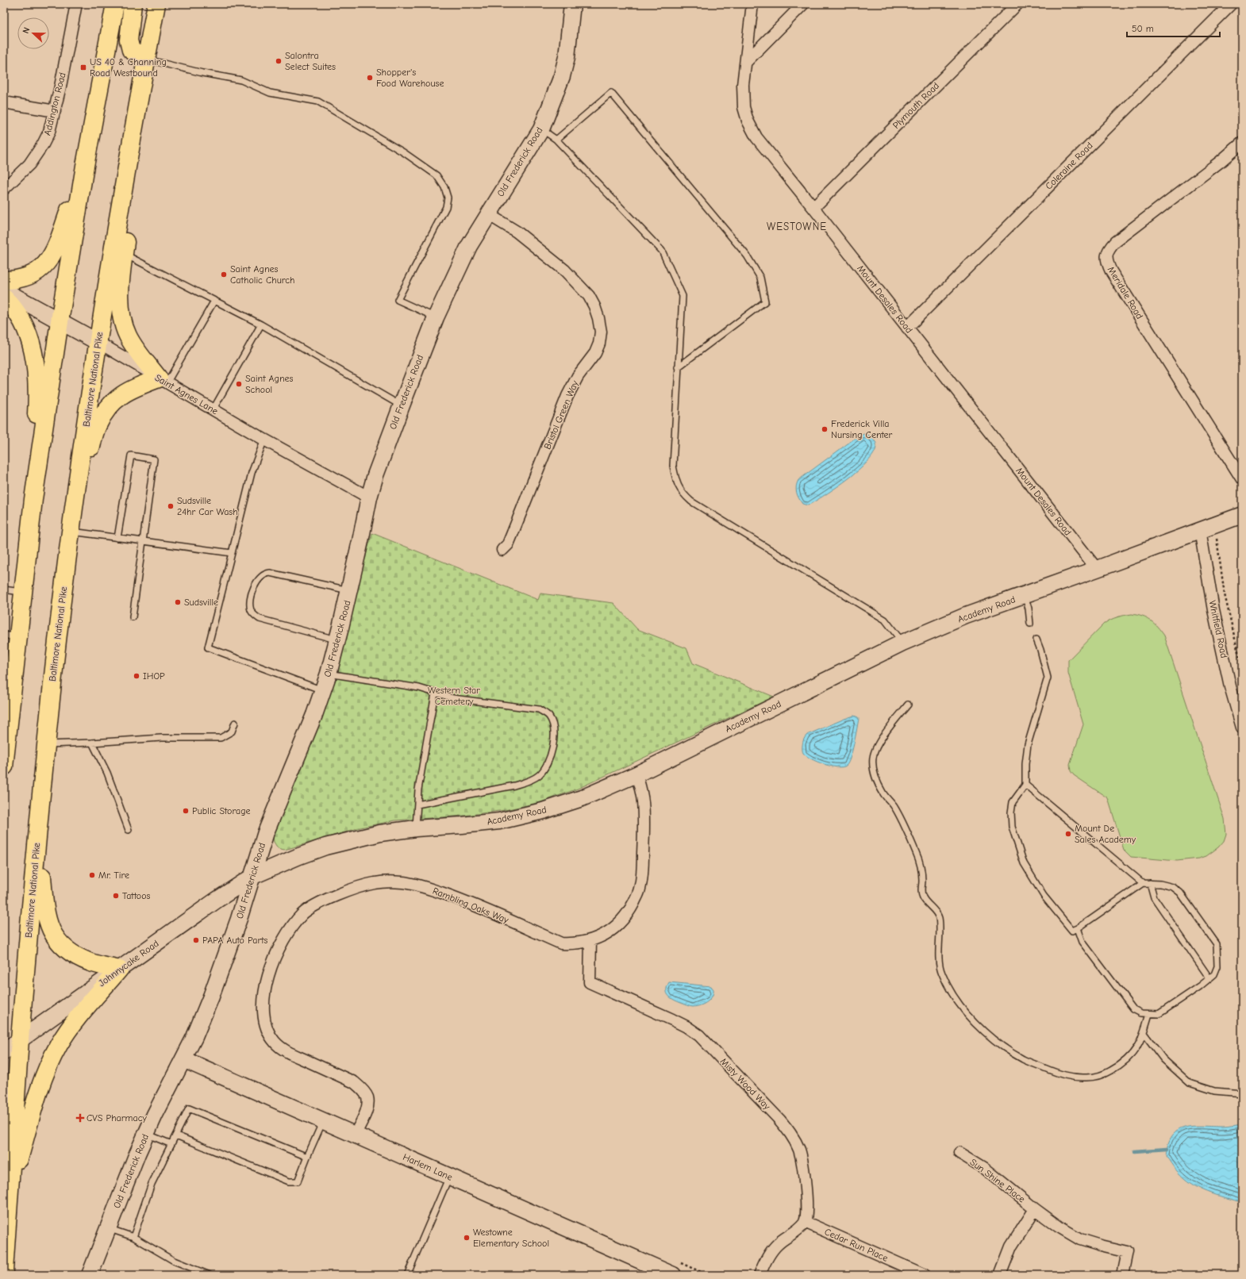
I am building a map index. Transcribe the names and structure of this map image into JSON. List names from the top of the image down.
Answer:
{
  "streets": {
    "main road": ["Baltimore National Pike"],
    "street": [
      "Addington Road",
      "Plymouth Road",
      "Old Frederick Road",
      "Coleraine Road",
      "Meridale Road",
      "Mount Desales Road",
      "Saint Agnes Lane",
      "Bristol Green Way",
      "Academy Road",
      "Whitfield Road",
      "Rambling Oaks Way",
      "Johnnycake Road",
      "Misty Wood Way",
      "Harlem Lane",
      "Sun Shine Place",
      "Cedar Run Place"
    ]
  },
  "crossings": [
    ["Plymouth Road", "Mount Desales Road"],
    ["Old Frederick Road", "Saint Agnes Lane"],
    ["Old Frederick Road", "Bristol Green Way"],
    ["Old Frederick Road", "Academy Road"],
    ["Old Frederick Road", "Johnnycake Road"],
    ["Old Frederick Road", "Harlem Lane"],
    ["Coleraine Road", "Mount Desales Road"],
    ["Mount Desales Road", "Academy Road"],
    ["Baltimore National Pike", "Saint Agnes Lane"],
    ["Baltimore National Pike", "Johnnycake Road"],
    ["Academy Road", "Whitfield Road"],
    ["Academy Road", "Rambling Oaks Way"],
    ["Academy Road", "Johnnycake Road"],
    ["Rambling Oaks Way", "Misty Wood Way"],
    ["Rambling Oaks Way", "Harlem Lane"],
    ["Misty Wood Way", "Cedar Run Place"]
  ],
  "districts": ["WESTOWNE"],
  "parks": ["Western Star Cemetery"],
  "places": {
    "other": [
      "Salontra Select Suites",
      "Shopper's Food Warehouse",
      "Saint Agnes Catholic Church",
      "Saint Agnes School",
      "Frederick Villa Nursing Center",
      "Sudsville 24hr Car Wash",
      "Sudsville",
      "IHOP",
      "Public Storage",
      "Mount De Sales Academy",
      "Mr. Tire",
      "Tattoos",
      "PAPA Auto Parts",
      "Westowne Elementary School"
    ],
    "transit": ["US 40 & Channing Road Westbound"],
    "health": ["CVS Pharmacy"]
  },
  "scale_bar": "50 m",
  "north": "left"
}
